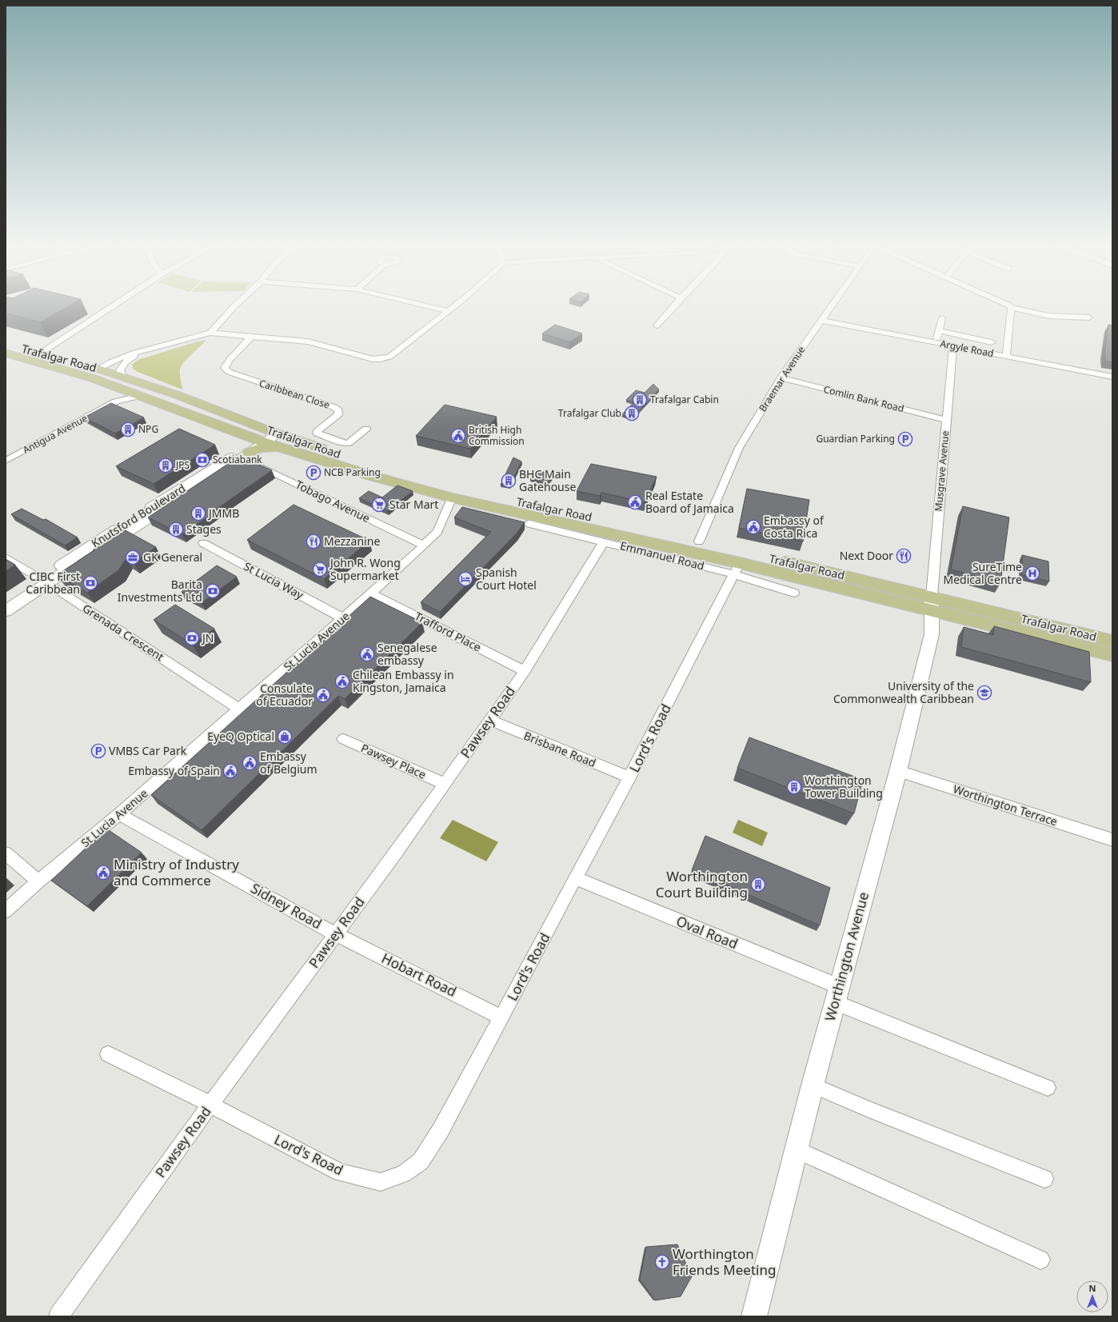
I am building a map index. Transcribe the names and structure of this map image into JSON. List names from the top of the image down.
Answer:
{
  "streets": {
    "main road": ["Trafalgar Road", "Knutsford Boulevard", "Worthington Avenue"],
    "street": [
      "Argyle Road",
      "Braemar Avenue",
      "Caribbean Close",
      "Comlin Bank Road",
      "Antigua Avenue",
      "Musgrave Avenue",
      "Tobago Avenue",
      "Emmanuel Road",
      "St Lucia Way",
      "Trafford Place",
      "Grenada Crescent",
      "St Lucia Avenue",
      "Pawsey Road",
      "Lord's Road",
      "Brisbane Road",
      "Pawsey Place",
      "Worthington Terrace",
      "Sidney Road",
      "Oval Road",
      "Hobart Road"
    ]
  },
  "crossings": [
    ["Argyle Road", "Braemar Avenue"],
    ["Argyle Road", "Musgrave Avenue"],
    ["Trafalgar Road", "Braemar Avenue"],
    ["Trafalgar Road", "Antigua Avenue"],
    ["Trafalgar Road", "Musgrave Avenue"],
    ["Trafalgar Road", "Knutsford Boulevard"],
    ["Trafalgar Road", "Emmanuel Road"],
    ["Trafalgar Road", "St Lucia Avenue"],
    ["Trafalgar Road", "Lord's Road"],
    ["Trafalgar Road", "Worthington Avenue"],
    ["Braemar Avenue", "Comlin Bank Road"],
    ["Comlin Bank Road", "Musgrave Avenue"],
    ["Musgrave Avenue", "Worthington Avenue"],
    ["Tobago Avenue", "Knutsford Boulevard"],
    ["Tobago Avenue", "St Lucia Avenue"],
    ["Knutsford Boulevard", "Grenada Crescent"],
    ["Emmanuel Road", "Pawsey Road"],
    ["Emmanuel Road", "Lord's Road"],
    ["St Lucia Way", "St Lucia Avenue"],
    ["Trafford Place", "St Lucia Avenue"],
    ["Trafford Place", "Pawsey Road"],
    ["Grenada Crescent", "St Lucia Avenue"],
    ["St Lucia Avenue", "Sidney Road"],
    ["Pawsey Road", "Lord's Road"],
    ["Pawsey Road", "Brisbane Road"],
    ["Pawsey Road", "Pawsey Place"],
    ["Pawsey Road", "Sidney Road"],
    ["Pawsey Road", "Hobart Road"],
    ["Lord's Road", "Brisbane Road"],
    ["Lord's Road", "Oval Road"],
    ["Lord's Road", "Hobart Road"],
    ["Worthington Terrace", "Worthington Avenue"],
    ["Sidney Road", "Hobart Road"],
    ["Oval Road", "Worthington Avenue"]
  ],
  "places": {
    "building": [
      "Trafalgar Cabin",
      "Trafalgar Club",
      "NPG",
      "JPS",
      "BHC Main Gatehouse",
      "JMMB",
      "Stages",
      "Worthington Tower Building",
      "Worthington Court Building"
    ],
    "public building": [
      "British High Commission",
      "Real Estate Board of Jamaica",
      "Embassy of Costa Rica",
      "Senegalese embassy",
      "Chilean Embassy in Kingston, Jamaica",
      "Consulate of Ecuador",
      "Embassy of Belgium",
      "Embassy of Spain",
      "Ministry of Industry and Commerce"
    ],
    "parking": ["Guardian Parking", "NCB Parking", "VMBS Car Park"],
    "bank": [
      "Scotiabank",
      "CIBC First Caribbean",
      "Barita Investments Ltd",
      "JN"
    ],
    "supermarket": ["Star Mart", "John R. Wong Supermarket"],
    "restaurant": ["Mezzanine", "Next Door"],
    "office": ["GK General"],
    "hospital": ["SureTime Medical Centre"],
    "hotel": ["Spanish Court Hotel"],
    "school or university": ["University of the Commonwealth Caribbean"],
    "shop": ["EyeQ Optical"],
    "church": ["Worthington Friends Meeting"]
  },
  "north": "top"
}
